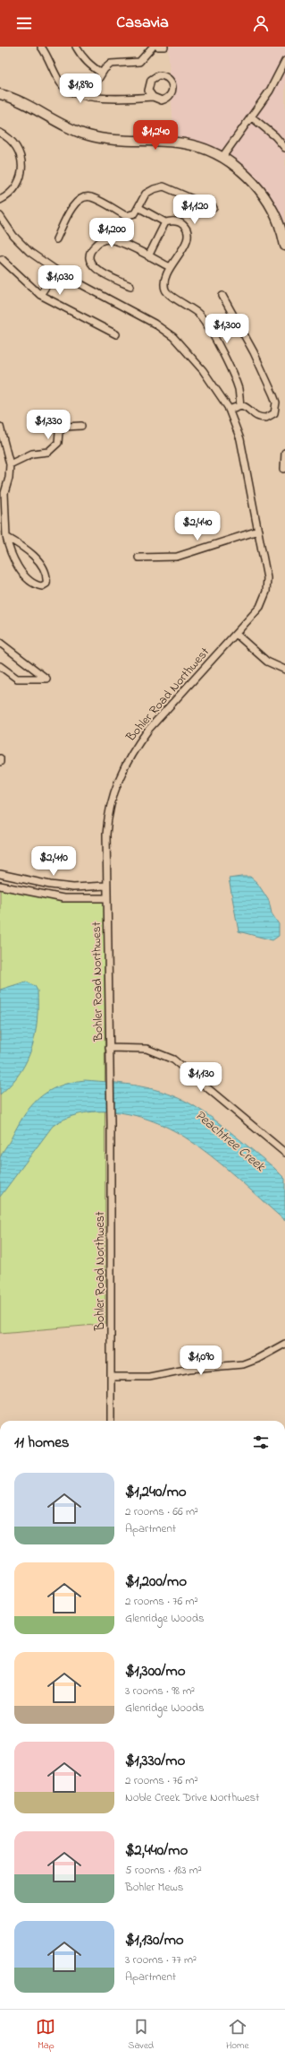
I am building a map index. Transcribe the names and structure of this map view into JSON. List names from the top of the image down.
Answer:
{
  "streets": {
    "street": ["Bohler Road Northwest"]
  },
  "water": ["Peachtree Creek"],
  "page": {
    "header": "Casavia",
    "price": [
      "$1,890",
      "$1,240",
      "$1,120",
      "$1,200",
      "$1,030",
      "$1,300",
      "$1,330",
      "$2,440",
      "$2,410",
      "$1,130",
      "$1,090"
    ],
    "heading": "11 homes",
    "list": [
      {
        "name": "$1,240/mo",
        "note": "2 rooms · 66 m² · Apartment"
      },
      {
        "name": "$1,200/mo",
        "note": "2 rooms · 76 m² · Glenridge Woods"
      },
      {
        "name": "$1,300/mo",
        "note": "3 rooms · 98 m² · Glenridge Woods"
      },
      {
        "name": "$1,330/mo",
        "note": "2 rooms · 76 m² · Noble Creek Drive Northwest"
      },
      {
        "name": "$2,440/mo",
        "note": "5 rooms · 183 m² · Bohler Mews"
      },
      {
        "name": "$1,130/mo",
        "note": "3 rooms · 77 m² · Apartment"
      }
    ],
    "tabs": ["Map", "Saved", "Home"]
  }
}
